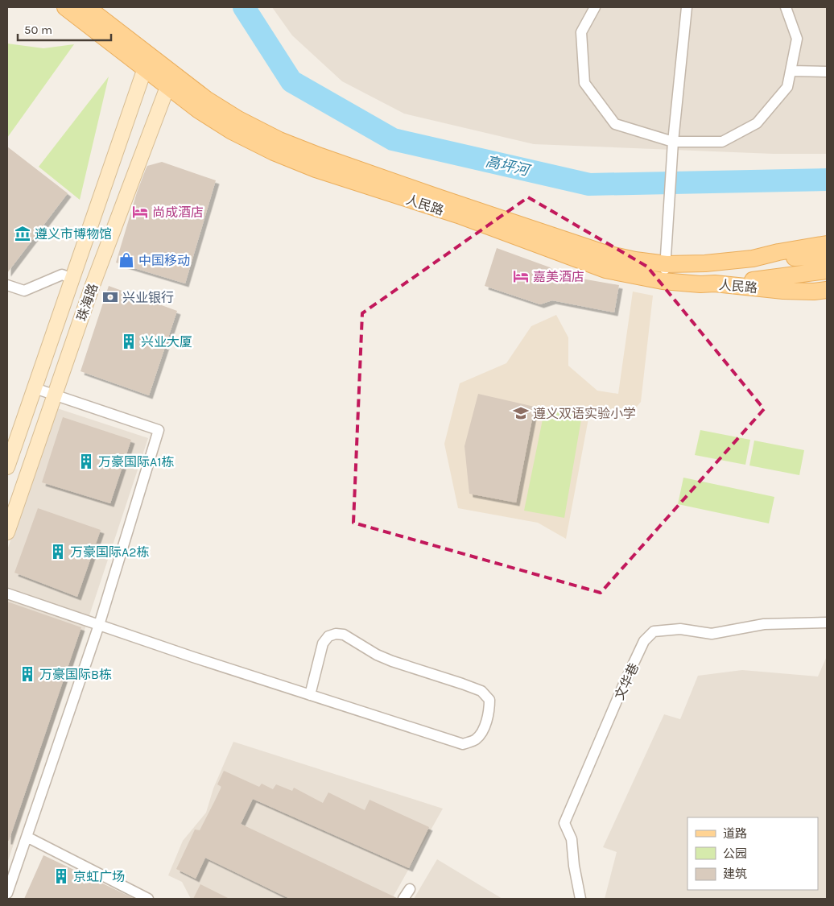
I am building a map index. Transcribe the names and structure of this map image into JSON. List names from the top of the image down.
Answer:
{
  "streets": {
    "main road": ["人民路"],
    "street": ["珠海路", "文华巷"]
  },
  "crossings": [
    ["人民路", "珠海路"]
  ],
  "water": ["高坪河"],
  "places": {
    "hotel": ["尚成酒店", "嘉美酒店"],
    "museum": ["遵义市博物馆"],
    "shop": ["中国移动"],
    "bank": ["兴业银行"],
    "building": [
      "兴业大厦",
      "万豪国际A1栋",
      "万豪国际A2栋",
      "万豪国际B栋",
      "京虹广场"
    ],
    "school or university": ["遵义双语实验小学"]
  },
  "legend": ["道路", "公园", "建筑"],
  "scale_bar": "50 m"
}
